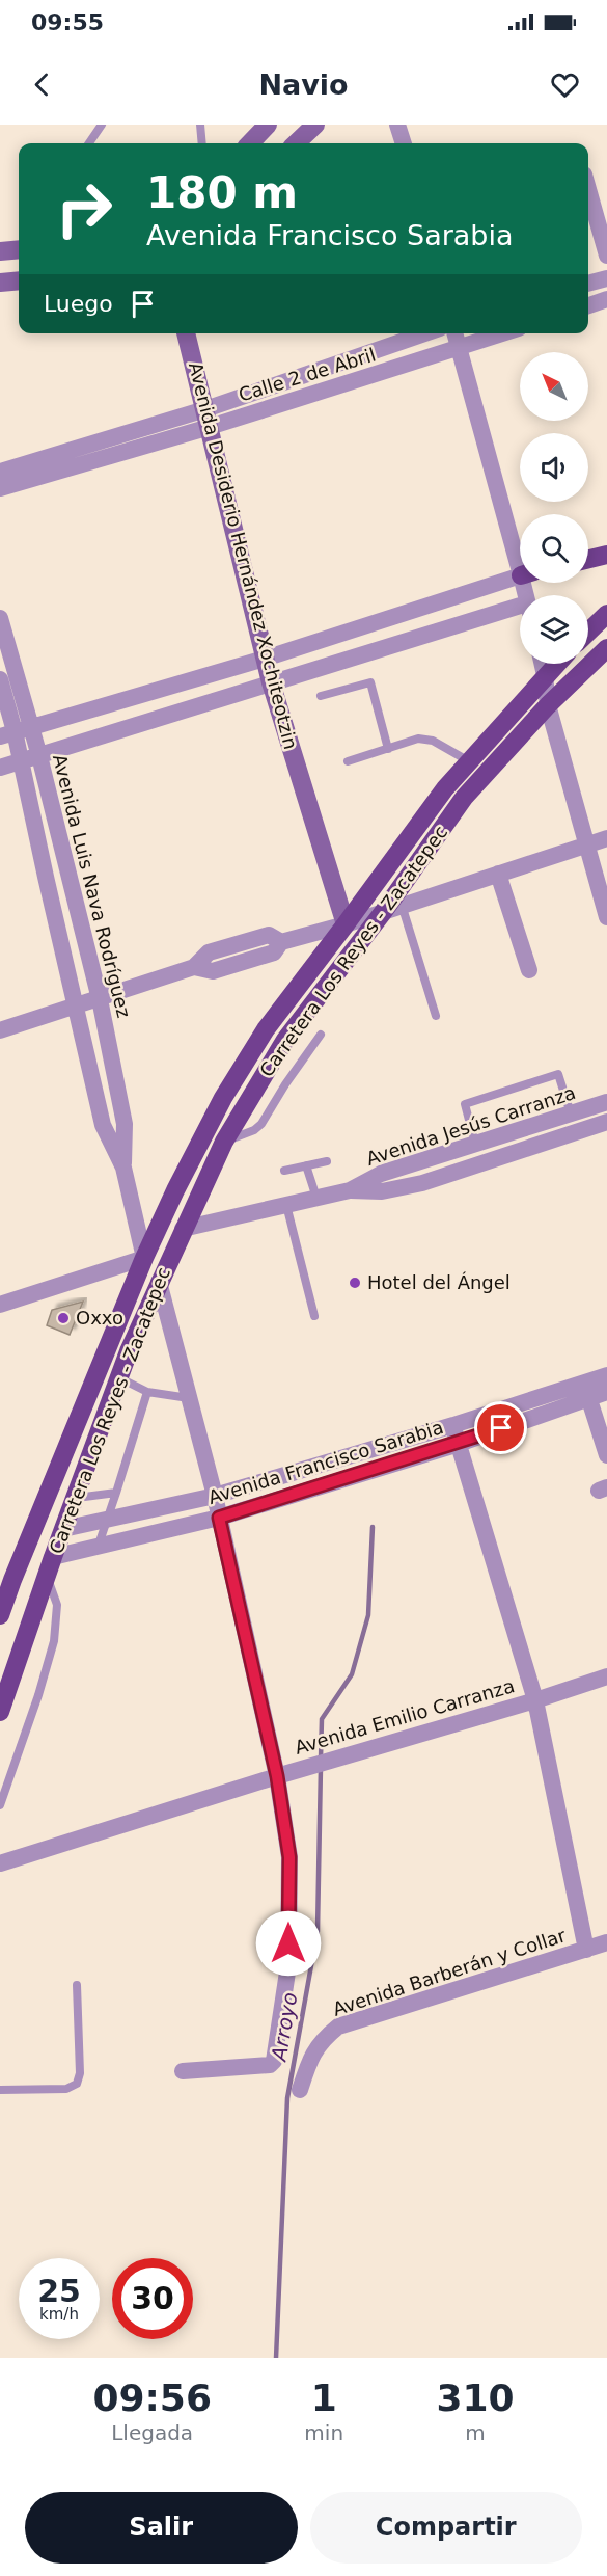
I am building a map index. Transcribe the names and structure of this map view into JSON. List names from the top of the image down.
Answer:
{
  "streets": {
    "main road": ["Avenida Desiderio Hernández Xochiteotzin", "Carretera Los Reyes - Zacatepec"],
    "street": [
      "Calle 2 de Abril",
      "Avenida Luis Nava Rodríguez",
      "Avenida Jesús Carranza",
      "Avenida Francisco Sarabia",
      "Avenida Emilio Carranza",
      "Avenida Barberán y Collar"
    ]
  },
  "crossings": [
    ["Calle 2 de Abril", "Avenida Desiderio Hernández Xochiteotzin"],
    ["Avenida Desiderio Hernández Xochiteotzin", "Carretera Los Reyes - Zacatepec"],
    ["Avenida Luis Nava Rodríguez", "Carretera Los Reyes - Zacatepec"],
    ["Carretera Los Reyes - Zacatepec", "Avenida Jesús Carranza"],
    ["Carretera Los Reyes - Zacatepec", "Avenida Francisco Sarabia"]
  ],
  "water": ["Arroyo"],
  "places": ["Hotel del Ángel", "Oxxo"],
  "north": "top left",
  "page": {
    "status": "09:55",
    "header": "Navio",
    "turn": ["180 m", "Avenida Francisco Sarabia"],
    "then": "Luego",
    "speed": "25 km/h",
    "limit": "30",
    "eta": [
      "09:56",
      "Llegada",
      "1",
      "min",
      "310",
      "m"
    ],
    "buttons": ["Salir", "Compartir"]
  }
}
